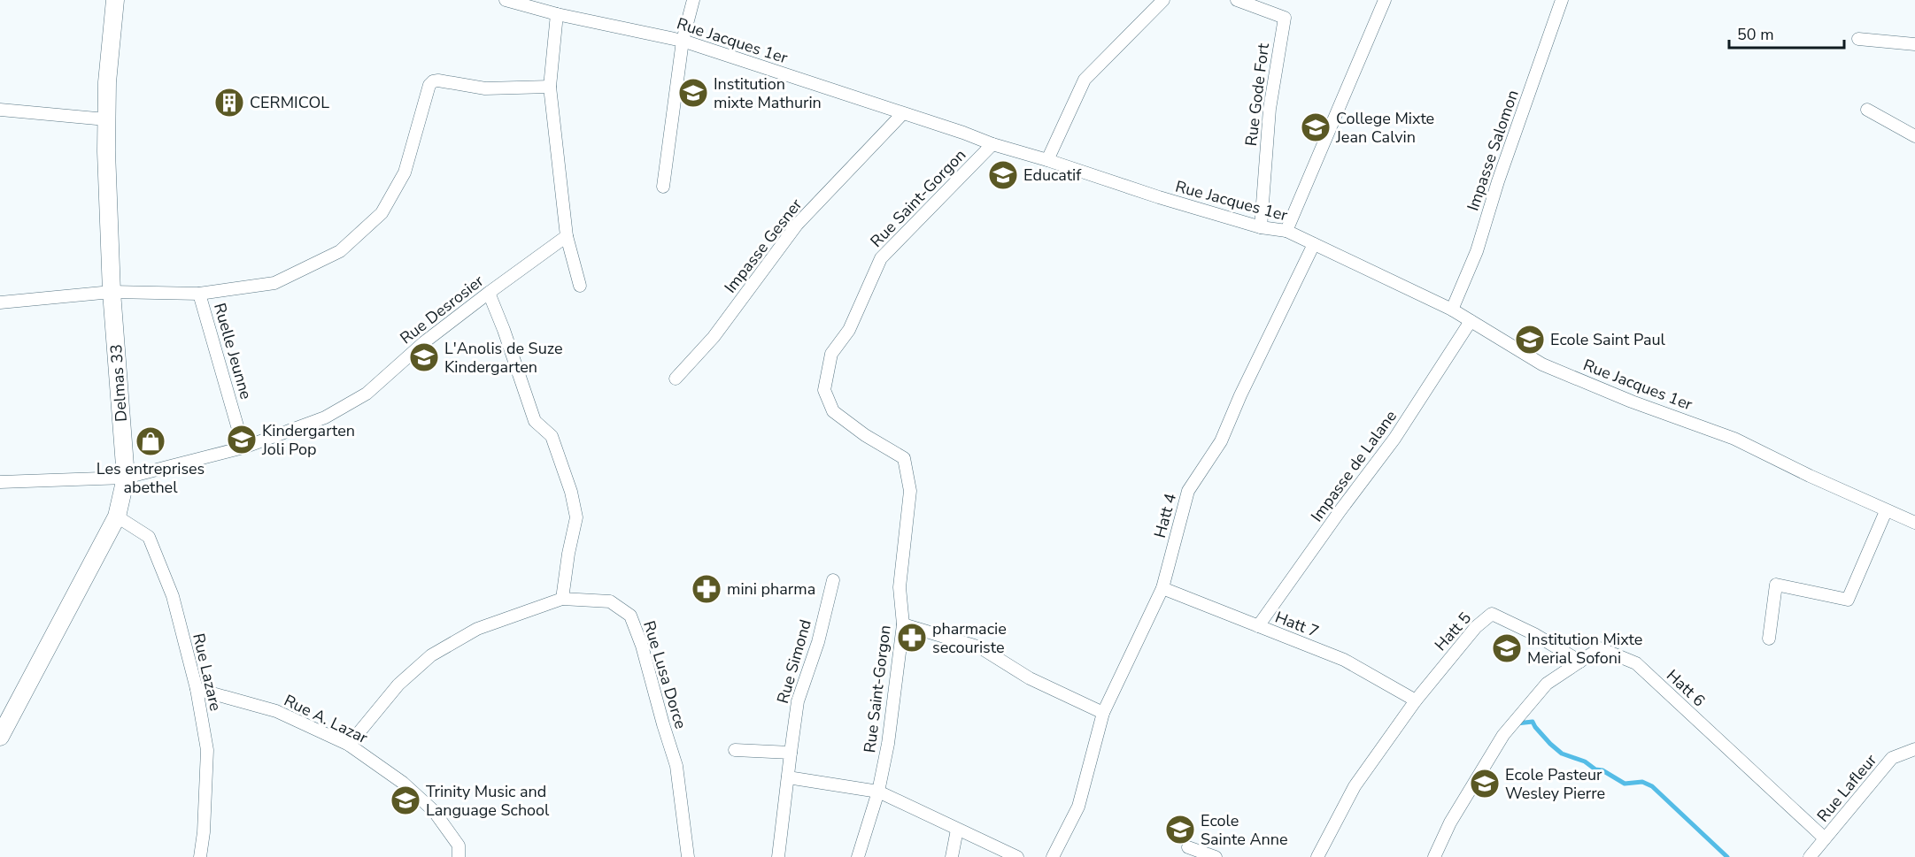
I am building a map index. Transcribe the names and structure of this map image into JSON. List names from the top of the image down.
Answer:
{
  "streets": {
    "main road": ["Delmas 33"],
    "street": [
      "Rue Jacques 1er",
      "Rue Gode Fort",
      "Impasse Salomon",
      "Rue Saint-Gorgon",
      "Impasse Gesner",
      "Rue Desrosier",
      "Ruelle Jeunne",
      "Impasse de Lalane",
      "Hatt 4",
      "Hatt 7",
      "Hatt 5",
      "Rue Simond",
      "Rue Lazare",
      "Rue Lusa Dorce",
      "Hatt 6",
      "Rue A. Lazar",
      "Rue Lafleur"
    ]
  },
  "crossings": [
    ["Rue Jacques 1er", "Rue Gode Fort"],
    ["Rue Jacques 1er", "Impasse Salomon"],
    ["Rue Jacques 1er", "Rue Saint-Gorgon"],
    ["Rue Jacques 1er", "Impasse Gesner"],
    ["Rue Jacques 1er", "Impasse de Lalane"],
    ["Rue Jacques 1er", "Hatt 4"],
    ["Rue Desrosier", "Ruelle Jeunne"],
    ["Rue Desrosier", "Delmas 33"],
    ["Delmas 33", "Rue Lazare"],
    ["Impasse de Lalane", "Hatt 7"],
    ["Hatt 4", "Hatt 7"],
    ["Hatt 7", "Hatt 5"],
    ["Hatt 5", "Hatt 6"],
    ["Rue Lazare", "Rue A. Lazar"],
    ["Rue Lusa Dorce", "Rue A. Lazar"],
    ["Hatt 6", "Rue Lafleur"]
  ],
  "places": {
    "school or university": [
      "Institution mixte Mathurin",
      "College Mixte Jean Calvin",
      "Educatif",
      "Ecole Saint Paul",
      "L'Anolis de Suze Kindergarten",
      "Kindergarten Joli Pop",
      "Institution Mixte Merial Sofoni",
      "Ecole Pasteur Wesley Pierre",
      "Trinity Music and Language School",
      "Ecole Sainte Anne"
    ],
    "building": ["CERMICOL"],
    "shop": ["Les entreprises abethel"],
    "pharmacy": ["mini pharma", "pharmacie secouriste"]
  },
  "scale_bar": "50 m"
}
